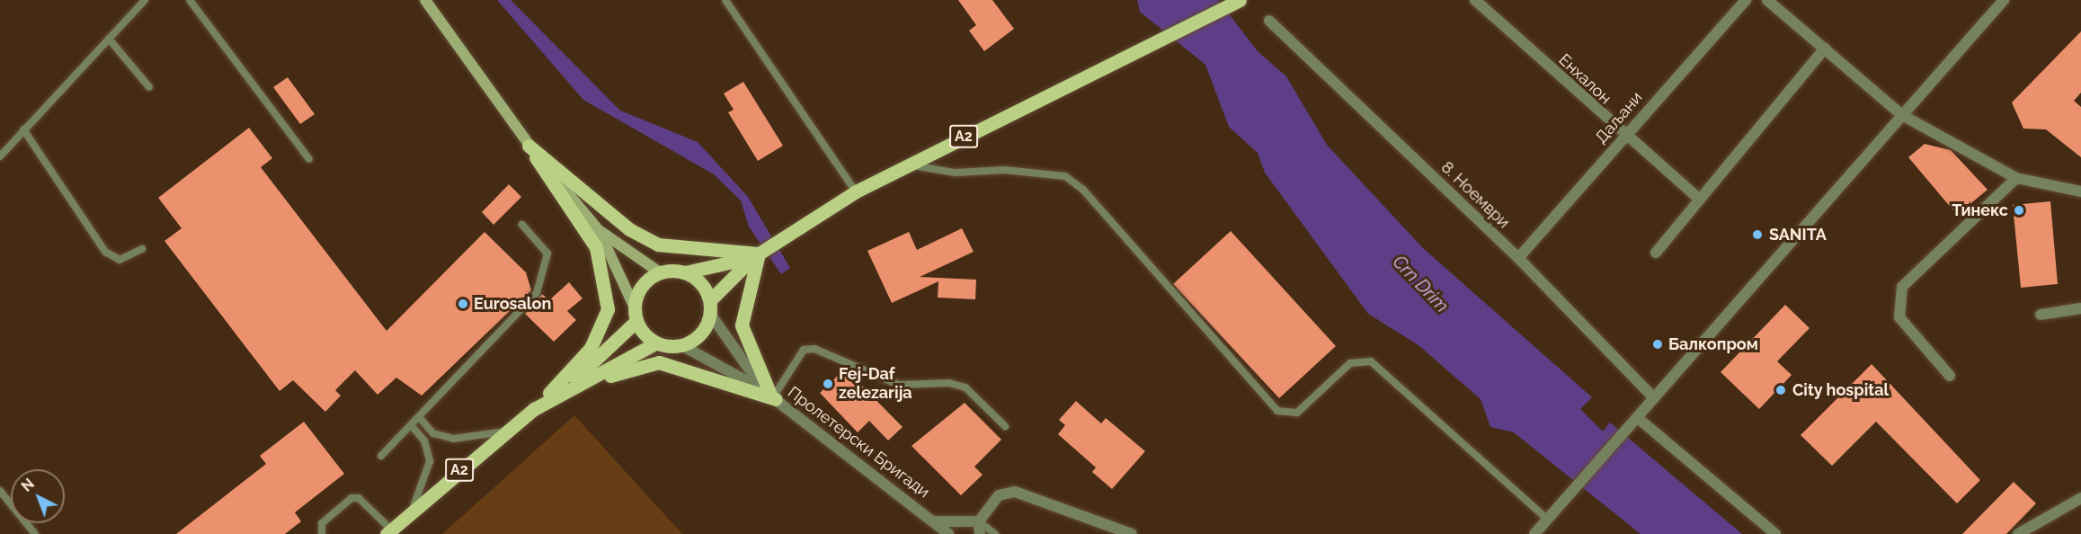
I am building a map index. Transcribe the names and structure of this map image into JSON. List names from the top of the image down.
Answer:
{
  "streets": {
    "main road": ["A2"],
    "street": [
      "Енхалон",
      "Даљани",
      "8. Ноември",
      "Пролетерски Бригади"
    ]
  },
  "crossings": [
    ["Енхалон", "Даљани"],
    ["Даљани", "8. Ноември"],
    ["A2", "Пролетерски Бригади"]
  ],
  "water": ["Crn Drim"],
  "places": [
    "Тинекс",
    "SANITA",
    "Eurosalon",
    "Балкопром",
    "Fej-Daf zelezarija",
    "City hospital"
  ],
  "north": "top left"
}
